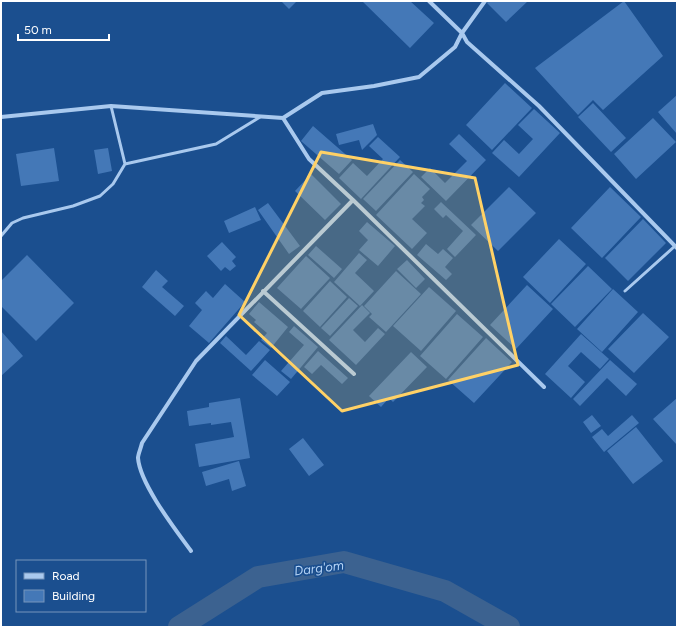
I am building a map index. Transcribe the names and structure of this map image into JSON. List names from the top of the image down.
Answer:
{
  "water": ["Darg'om"],
  "legend": ["Road", "Building"],
  "scale_bar": "50 m"
}
